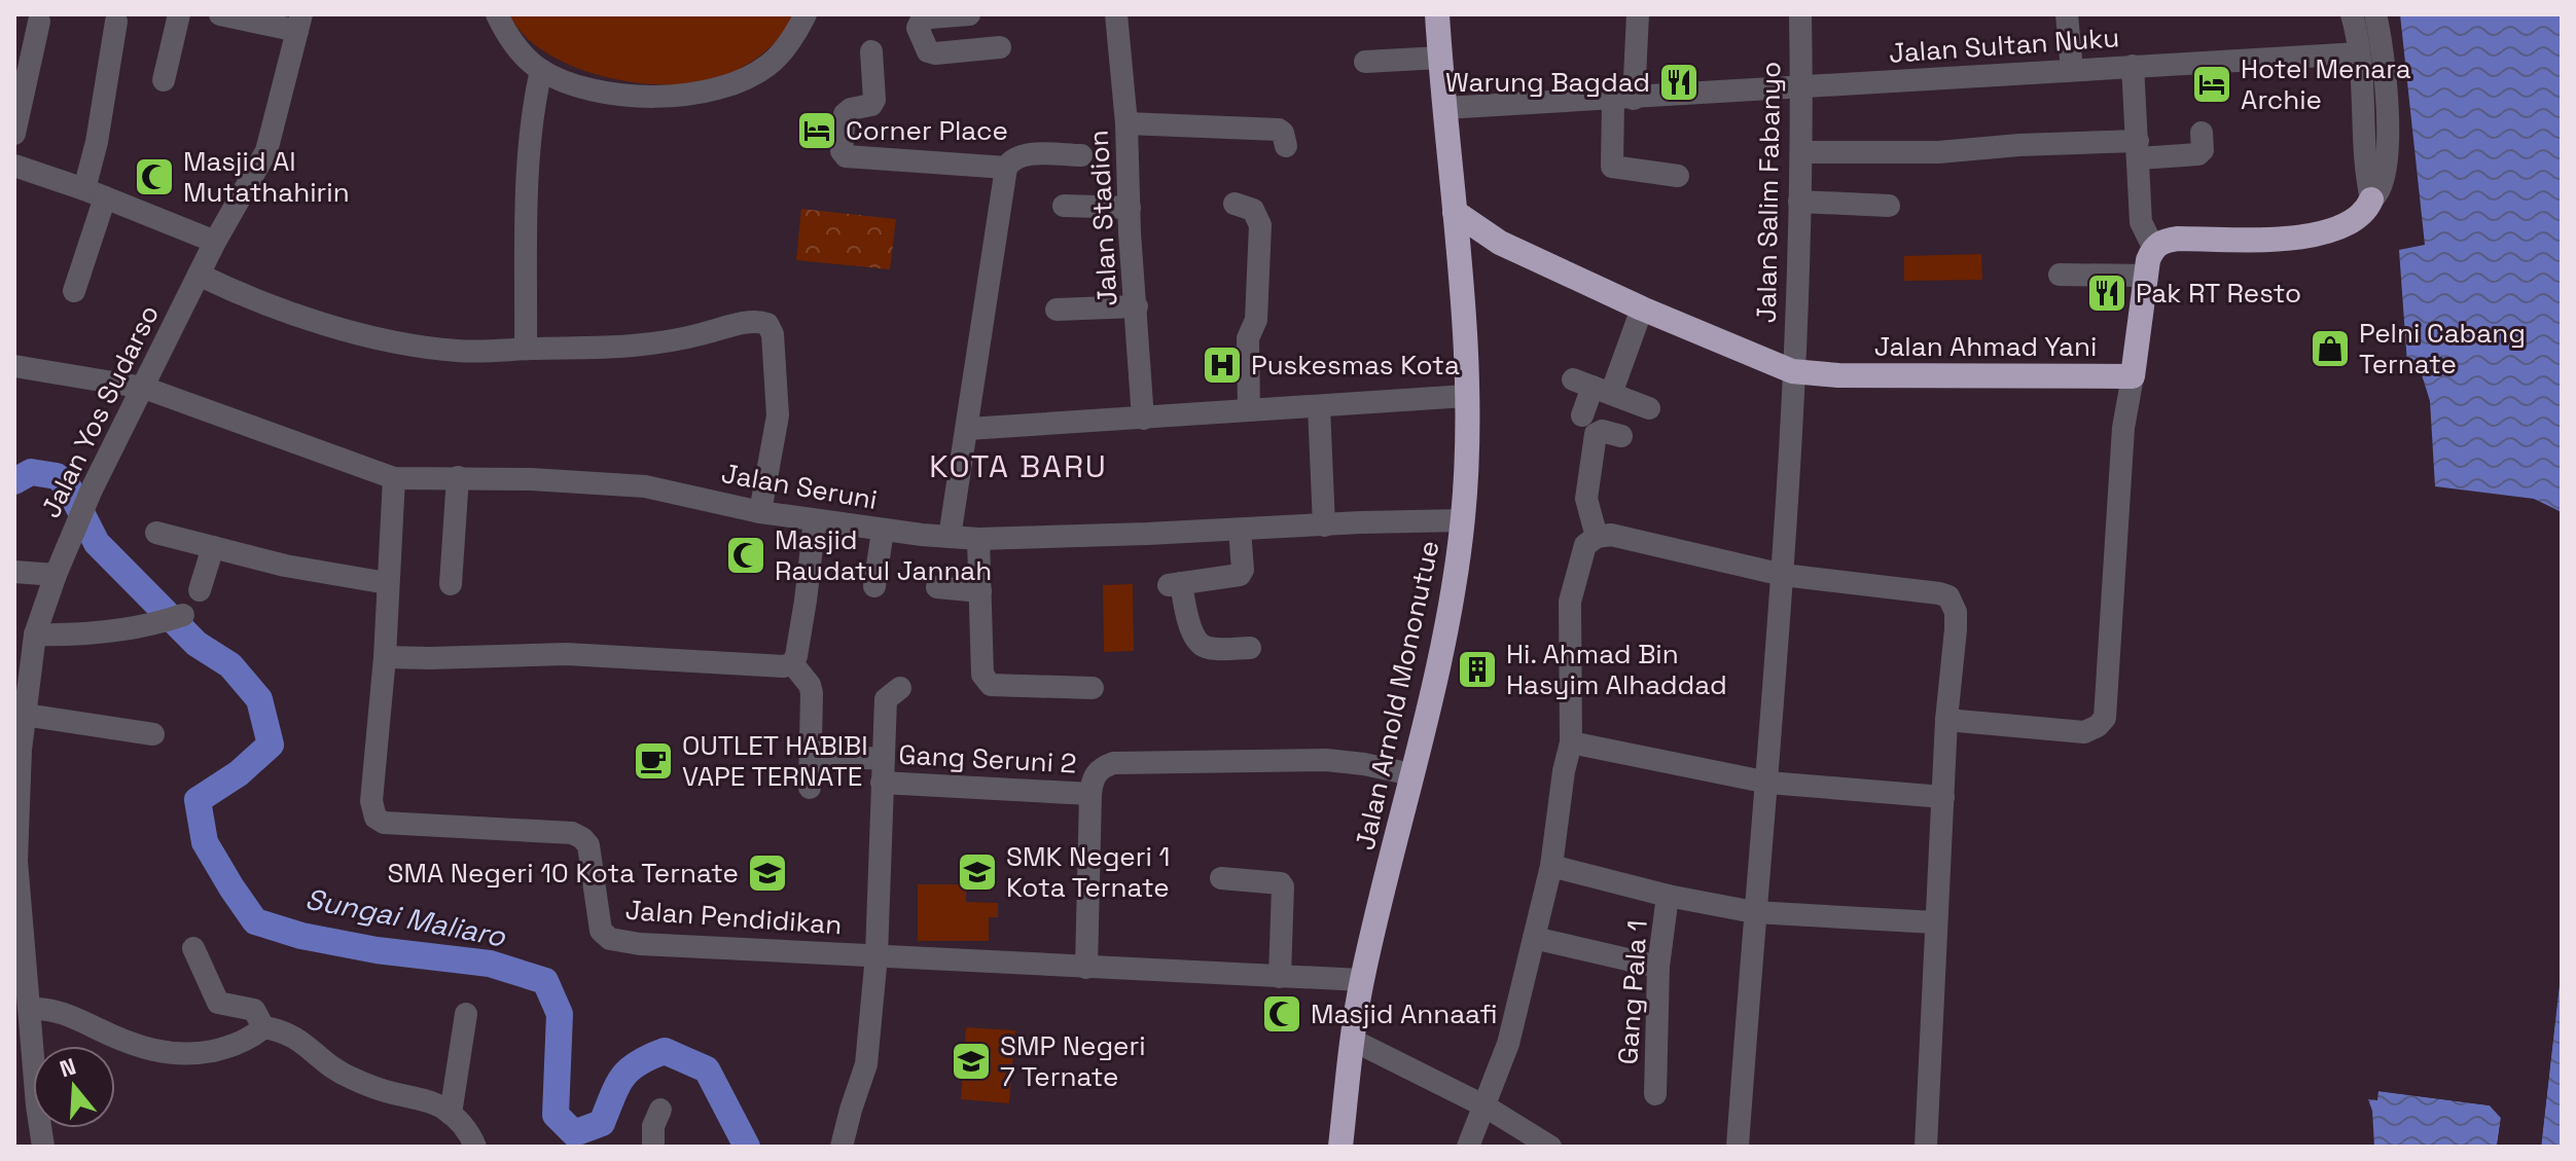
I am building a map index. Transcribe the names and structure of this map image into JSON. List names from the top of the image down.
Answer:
{
  "streets": {
    "highway": ["Jalan Ahmad Yani", "Jalan Arnold Mononutue"],
    "street": [
      "Jalan Sultan Nuku",
      "Jalan Salim Fabanyo",
      "Jalan Stadion",
      "Jalan Yos Sudarso",
      "Jalan Seruni",
      "Gang Seruni 2",
      "Jalan Pendidikan",
      "Gang Pala 1"
    ]
  },
  "crossings": [
    ["Jalan Sultan Nuku", "Jalan Salim Fabanyo"],
    ["Jalan Sultan Nuku", "Jalan Arnold Mononutue"],
    ["Jalan Salim Fabanyo", "Jalan Ahmad Yani"],
    ["Jalan Ahmad Yani", "Jalan Arnold Mononutue"],
    ["Jalan Yos Sudarso", "Jalan Seruni"],
    ["Jalan Seruni", "Jalan Arnold Mononutue"],
    ["Jalan Seruni", "Jalan Pendidikan"],
    ["Jalan Arnold Mononutue", "Jalan Pendidikan"]
  ],
  "districts": ["KOTA BARU"],
  "water": ["Sungai Maliaro"],
  "places": {
    "restaurant": ["Warung Bagdad", "Pak RT Resto"],
    "hotel": ["Hotel Menara Archie", "Corner Place"],
    "mosque": ["Masjid Al Mutathahirin", "Masjid Raudatul Jannah", "Masjid Annaafi"],
    "shop": ["Pelni Cabang Ternate"],
    "hospital": ["Puskesmas Kota"],
    "building": ["Hi. Ahmad Bin Hasyim Alhaddad"],
    "cafe": ["OUTLET HABIBI VAPE TERNATE"],
    "school or university": ["SMK Negeri 1 Kota Ternate", "SMA Negeri 10 Kota Ternate", "SMP Negeri 7 Ternate"]
  },
  "north": "top"
}
